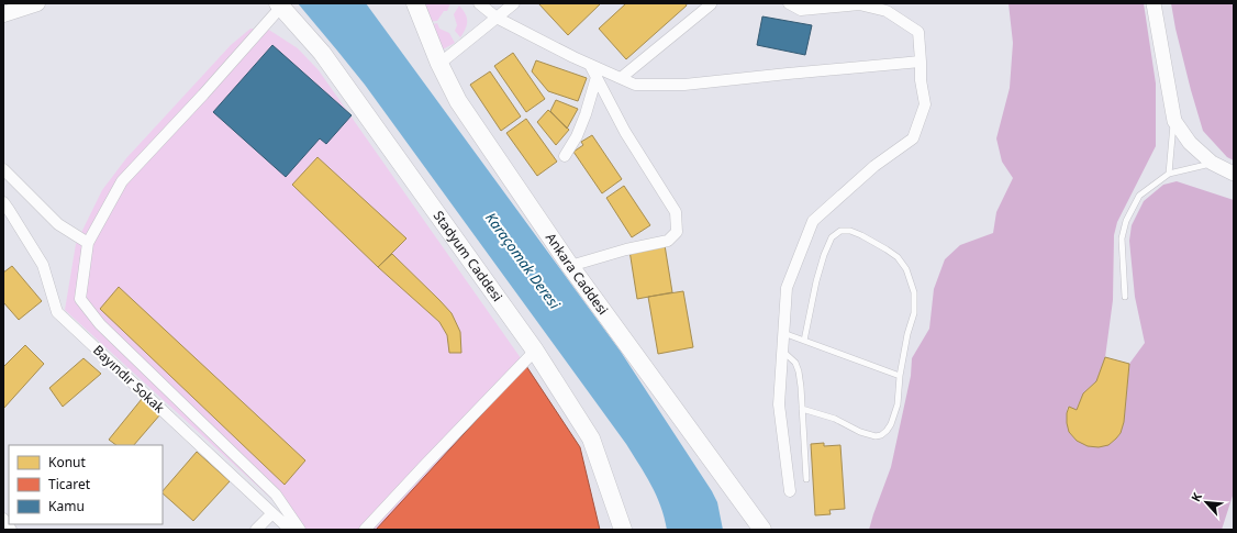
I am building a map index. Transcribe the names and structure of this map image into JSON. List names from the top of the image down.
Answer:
{
  "streets": {
    "main road": ["Stadyum Caddesi", "Ankara Caddesi"],
    "street": ["Bayındır Sokak"]
  },
  "water": ["Karaçomak Deresi"],
  "legend": ["Konut", "Ticaret", "Kamu"],
  "north": "top left"
}
